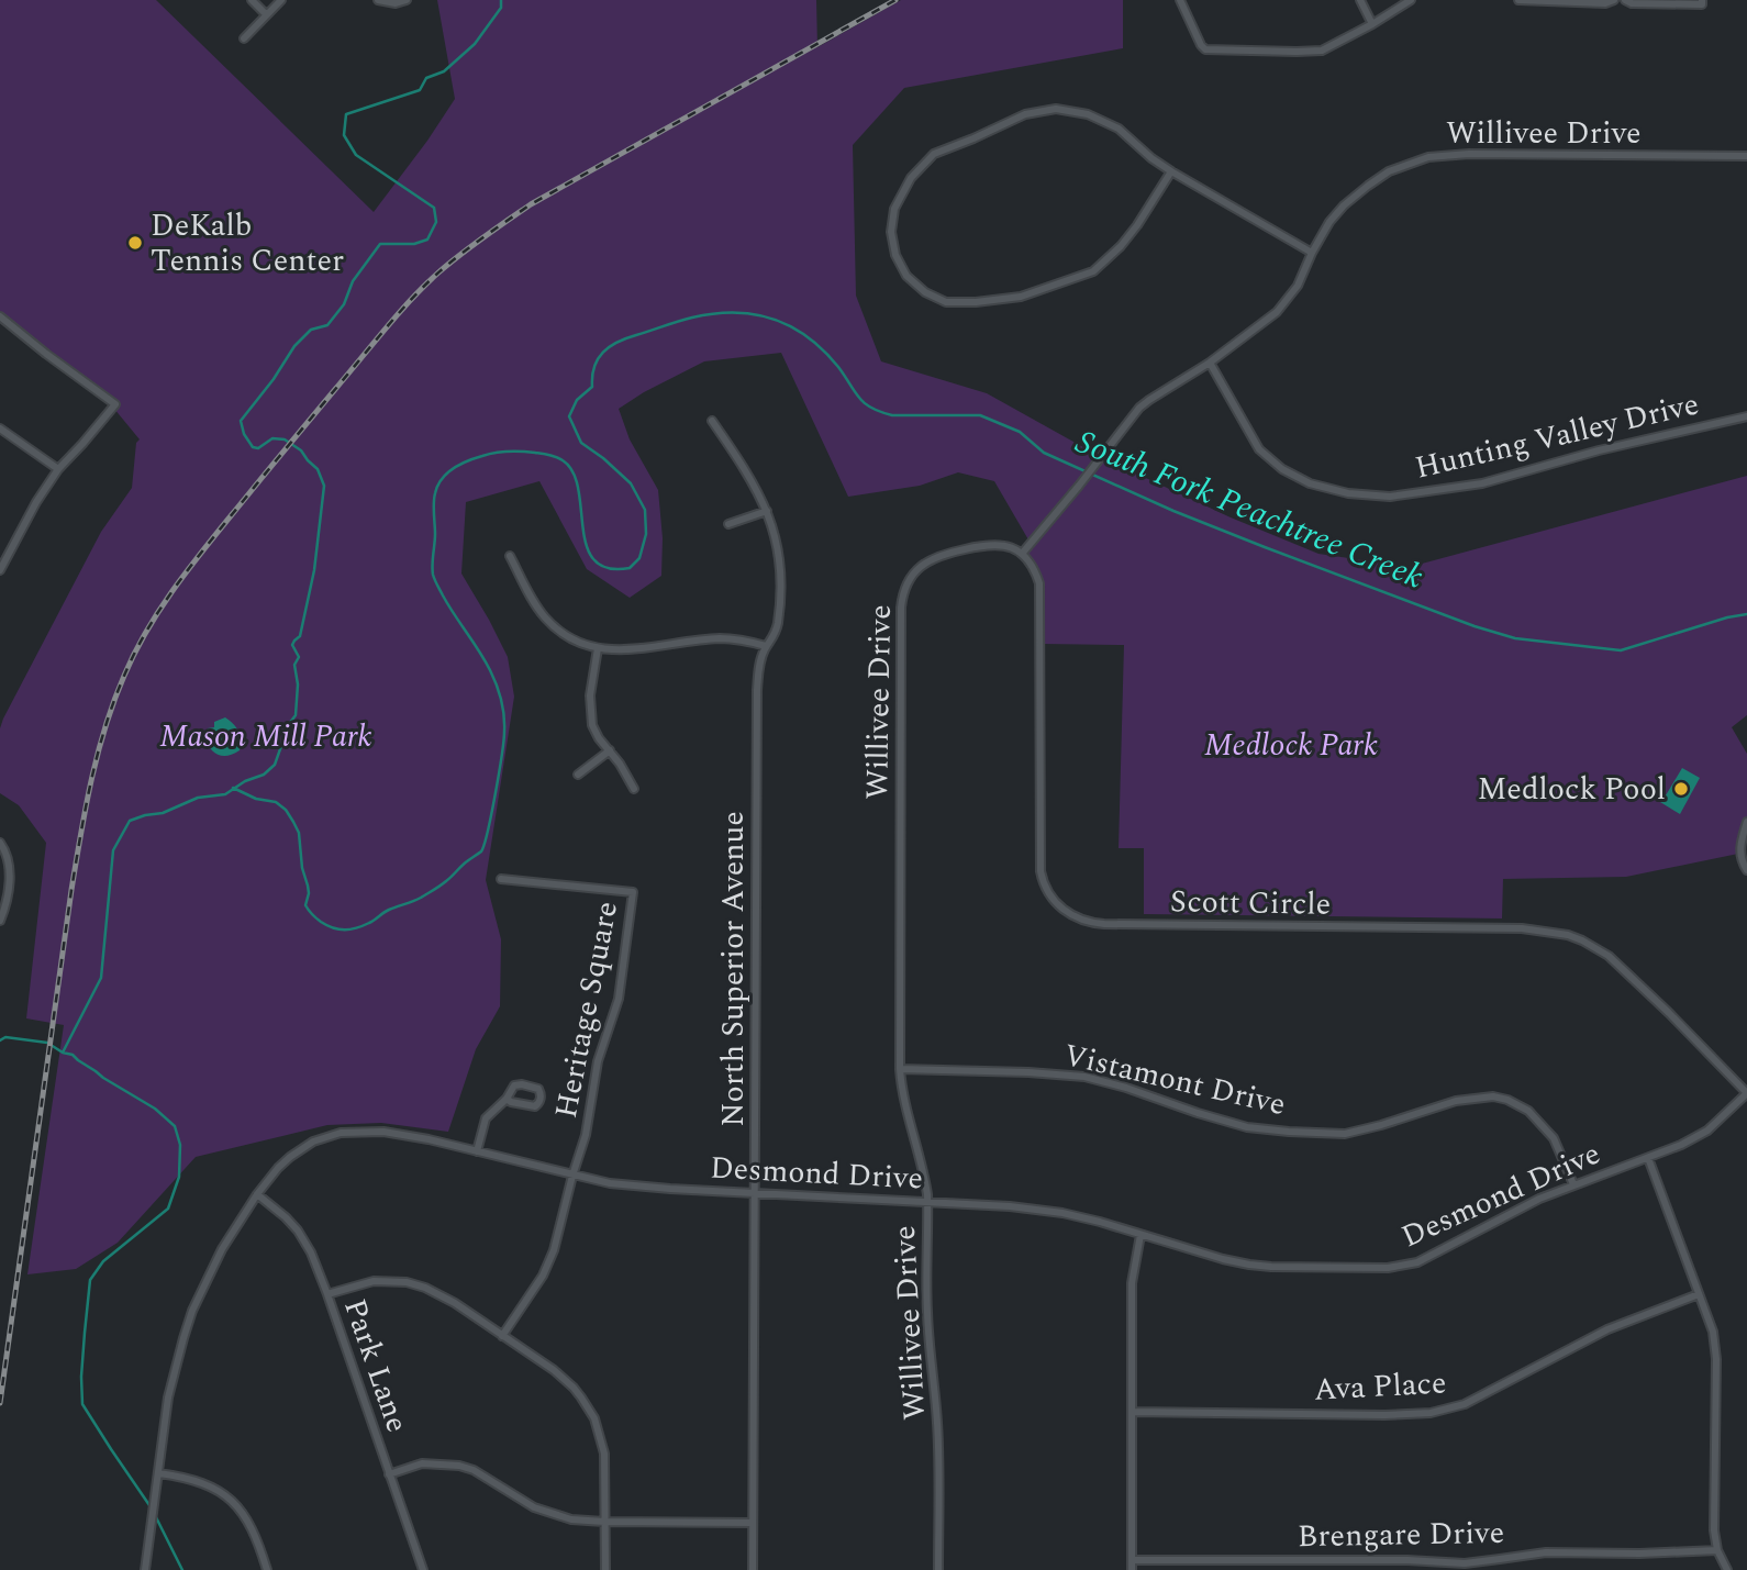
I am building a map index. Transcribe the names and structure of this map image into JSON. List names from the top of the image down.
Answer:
{
  "streets": {
    "street": [
      "Willivee Drive",
      "Hunting Valley Drive",
      "Scott Circle",
      "North Superior Avenue",
      "Heritage Square",
      "Vistamont Drive",
      "Desmond Drive",
      "Park Lane",
      "Ava Place",
      "Brengare Drive"
    ]
  },
  "crossings": [
    ["Willivee Drive", "Hunting Valley Drive"],
    ["Willivee Drive", "Scott Circle"],
    ["Willivee Drive", "Vistamont Drive"],
    ["Willivee Drive", "Desmond Drive"],
    ["Scott Circle", "Desmond Drive"],
    ["North Superior Avenue", "Desmond Drive"],
    ["Heritage Square", "Desmond Drive"],
    ["Vistamont Drive", "Desmond Drive"],
    ["Desmond Drive", "Park Lane"]
  ],
  "water": ["South Fork Peachtree Creek"],
  "parks": ["Mason Mill Park", "Medlock Park"],
  "places": ["DeKalb Tennis Center", "Medlock Pool"]
}
